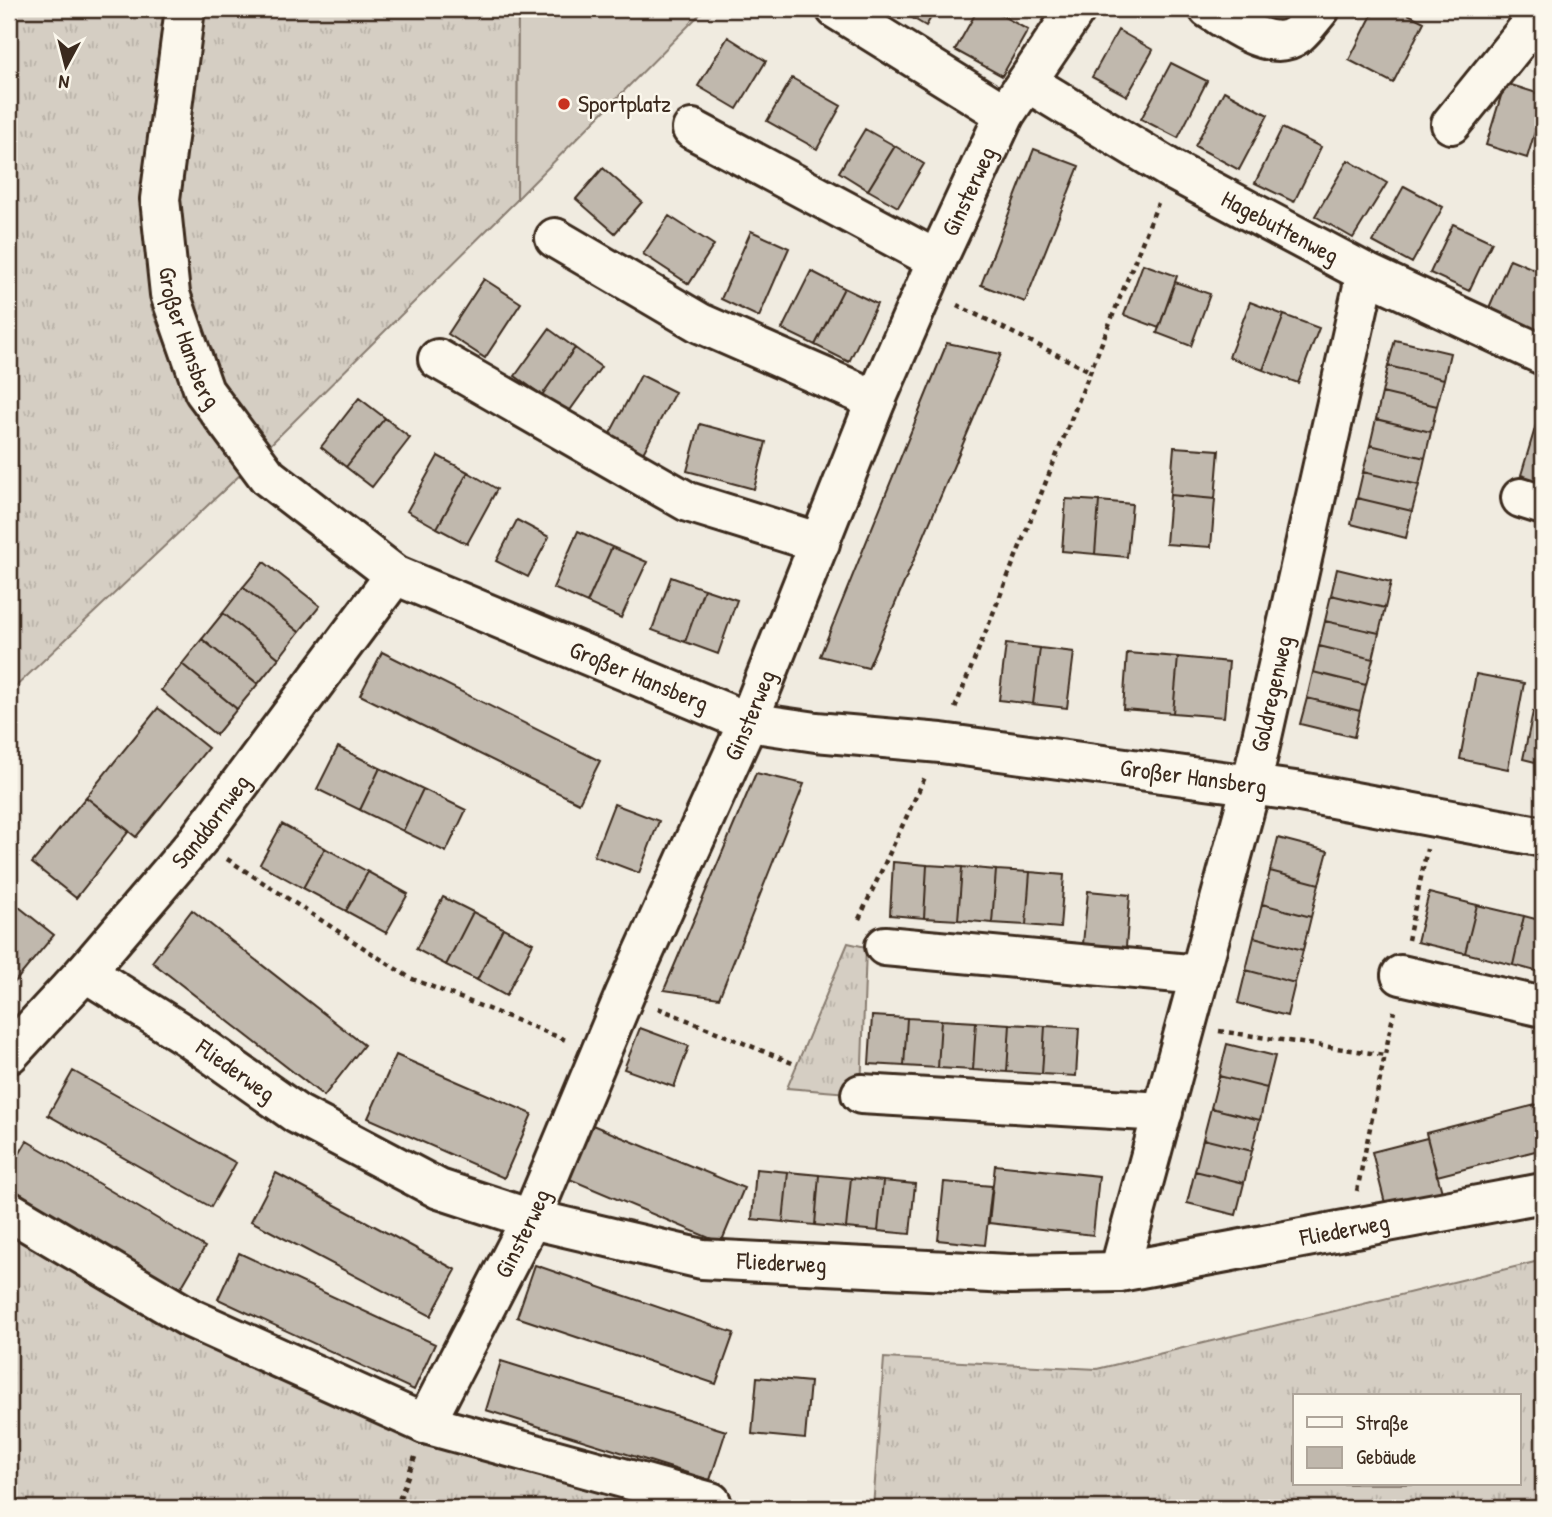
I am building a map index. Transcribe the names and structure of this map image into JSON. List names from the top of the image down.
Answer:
{
  "streets": {
    "street": [
      "Ginsterweg",
      "Hagebuttenweg",
      "Großer Hansberg",
      "Goldregenweg",
      "Sanddornweg",
      "Fliederweg"
    ]
  },
  "crossings": [
    ["Ginsterweg", "Hagebuttenweg"],
    ["Ginsterweg", "Großer Hansberg"],
    ["Ginsterweg", "Fliederweg"],
    ["Hagebuttenweg", "Goldregenweg"],
    ["Großer Hansberg", "Goldregenweg"],
    ["Großer Hansberg", "Sanddornweg"],
    ["Goldregenweg", "Fliederweg"],
    ["Sanddornweg", "Fliederweg"]
  ],
  "places": ["Sportplatz"],
  "legend": ["Straße", "Gebäude"],
  "north": "bottom"
}
